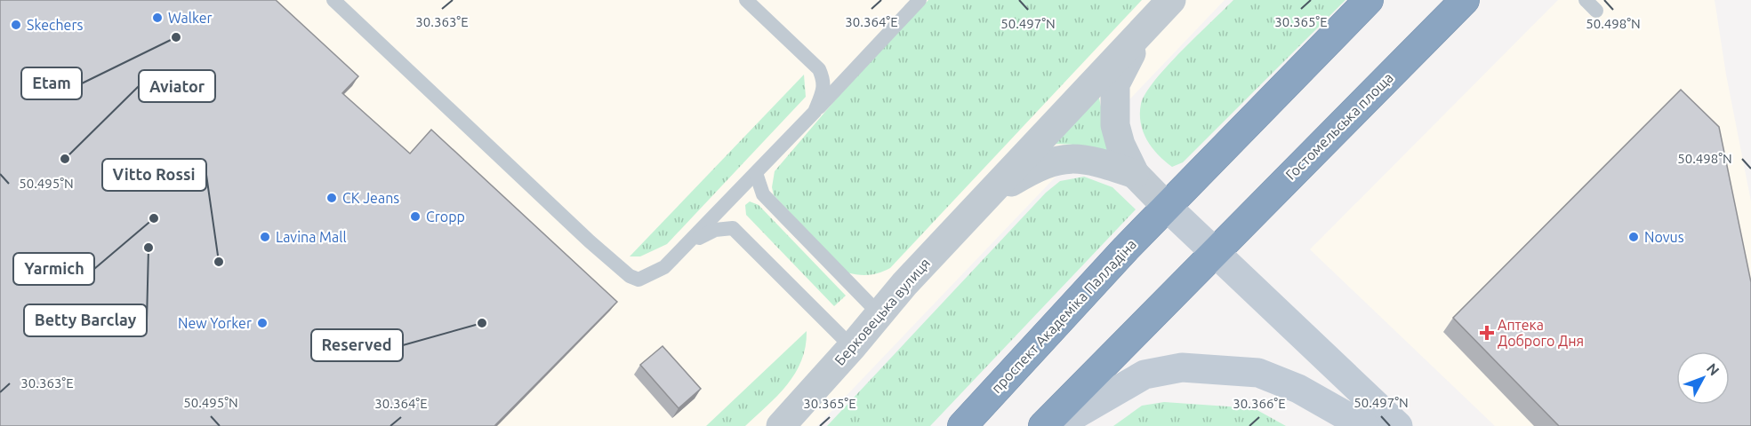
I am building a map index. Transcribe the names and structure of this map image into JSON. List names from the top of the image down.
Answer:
{
  "streets": {
    "highway": ["Гостомельська площа", "проспект Академіка Палладіна"],
    "street": ["Берковецька вулиця"]
  },
  "crossings": [
    ["Берковецька вулиця", "проспект Академіка Палладіна"]
  ],
  "places": {
    "other": [
      "Walker",
      "Skechers",
      "Etam",
      "Aviator",
      "CK Jeans",
      "Cropp",
      "Yarmich",
      "Lavina Mall",
      "Novus",
      "Betty Barclay",
      "Vitto Rossi",
      "New Yorker",
      "Reserved"
    ],
    "health": ["Аптека Доброго Дня"]
  },
  "north": "top right",
  "coordinates": [
    "30.363°E",
    "30.364°E",
    "30.365°E",
    "50.497°N",
    "50.498°N",
    "50.495°N",
    "30.366°E"
  ]
}
